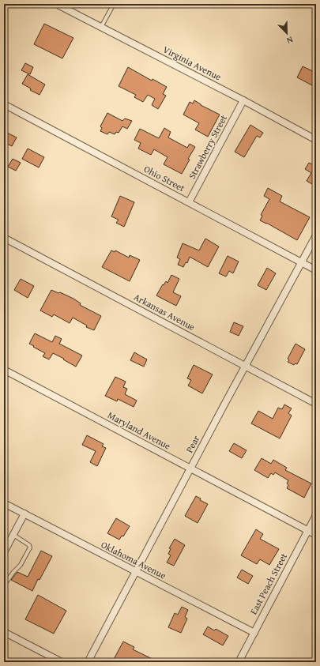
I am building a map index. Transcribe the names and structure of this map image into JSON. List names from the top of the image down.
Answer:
{
  "streets": {
    "street": [
      "Virginia Avenue",
      "Strawberry Street",
      "Ohio Street",
      "Arkansas Avenue",
      "Maryland Avenue",
      "Pear",
      "Oklahoma Avenue",
      "East Peach Street"
    ]
  },
  "crossings": [
    ["Virginia Avenue", "Strawberry Street"],
    ["Strawberry Street", "Ohio Street"],
    ["Ohio Street", "Pear"],
    ["Arkansas Avenue", "Pear"],
    ["Maryland Avenue", "Pear"],
    ["Maryland Avenue", "East Peach Street"],
    ["Pear", "Oklahoma Avenue"],
    ["Oklahoma Avenue", "East Peach Street"]
  ],
  "north": "bottom right"
}
